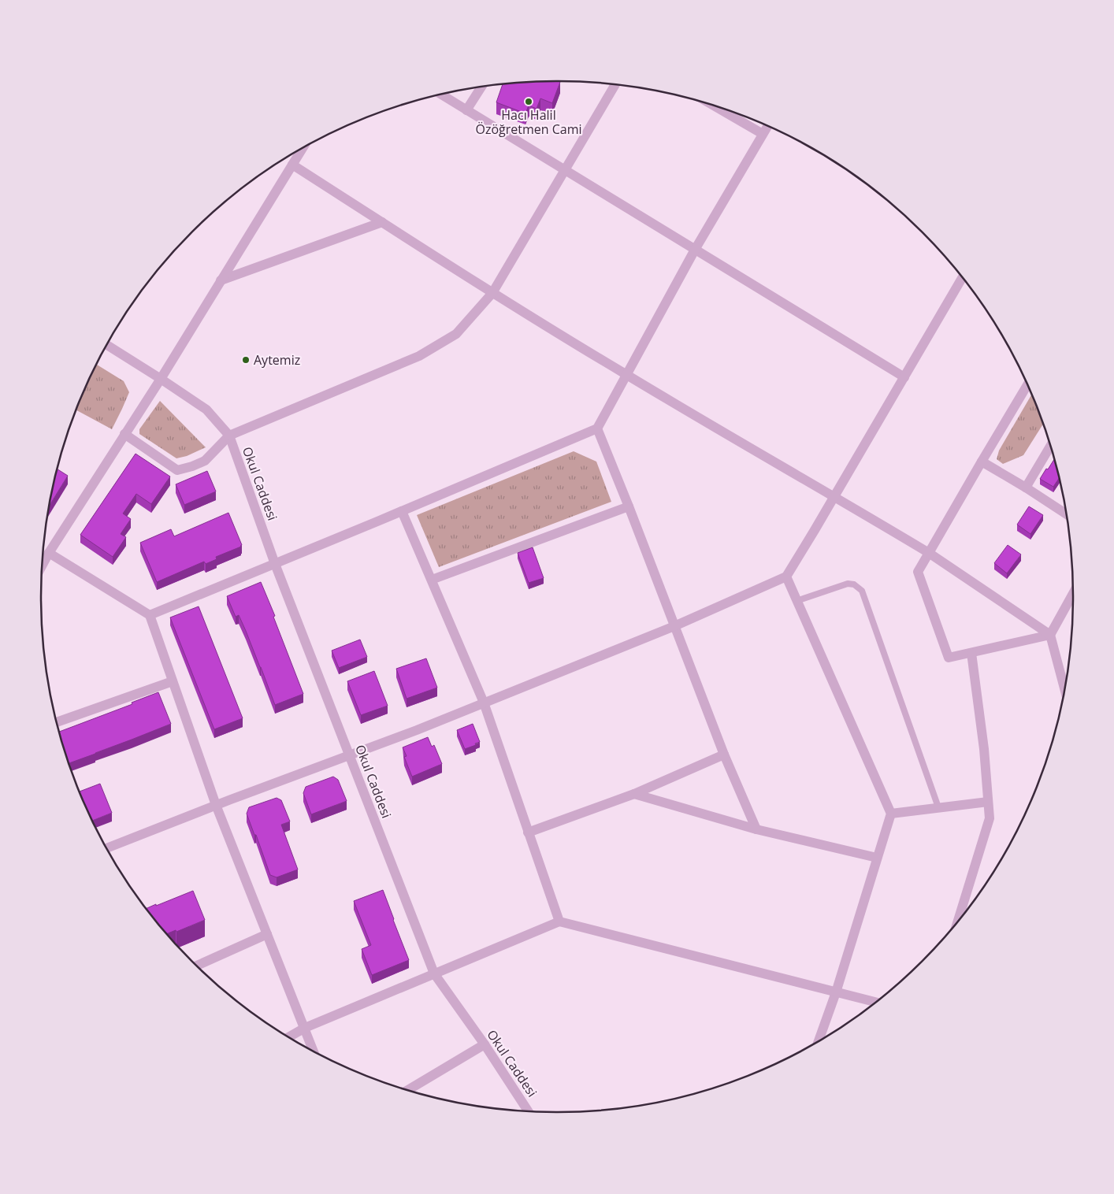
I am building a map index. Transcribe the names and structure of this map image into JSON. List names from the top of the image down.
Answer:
{
  "streets": {
    "street": ["Okul Caddesi"]
  },
  "places": ["Hacı Halil Özöğretmen Cami", "Aytemiz"]
}
